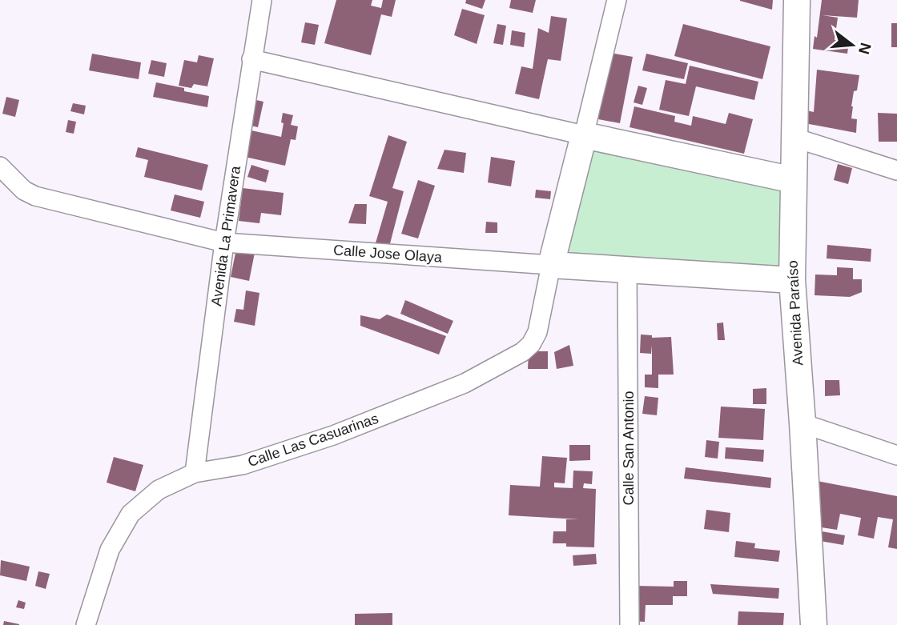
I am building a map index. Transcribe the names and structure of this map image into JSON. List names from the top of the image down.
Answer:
{
  "streets": {
    "main road": ["Calle Jose Olaya", "Avenida Paraíso"],
    "street": ["Avenida La Primavera", "Calle Las Casuarinas", "Calle San Antonio"]
  },
  "crossings": [
    ["Avenida La Primavera", "Calle Jose Olaya"],
    ["Avenida La Primavera", "Calle Las Casuarinas"],
    ["Calle Jose Olaya", "Avenida Paraíso"],
    ["Calle Jose Olaya", "Calle Las Casuarinas"],
    ["Calle Jose Olaya", "Calle San Antonio"]
  ],
  "north": "right"
}
